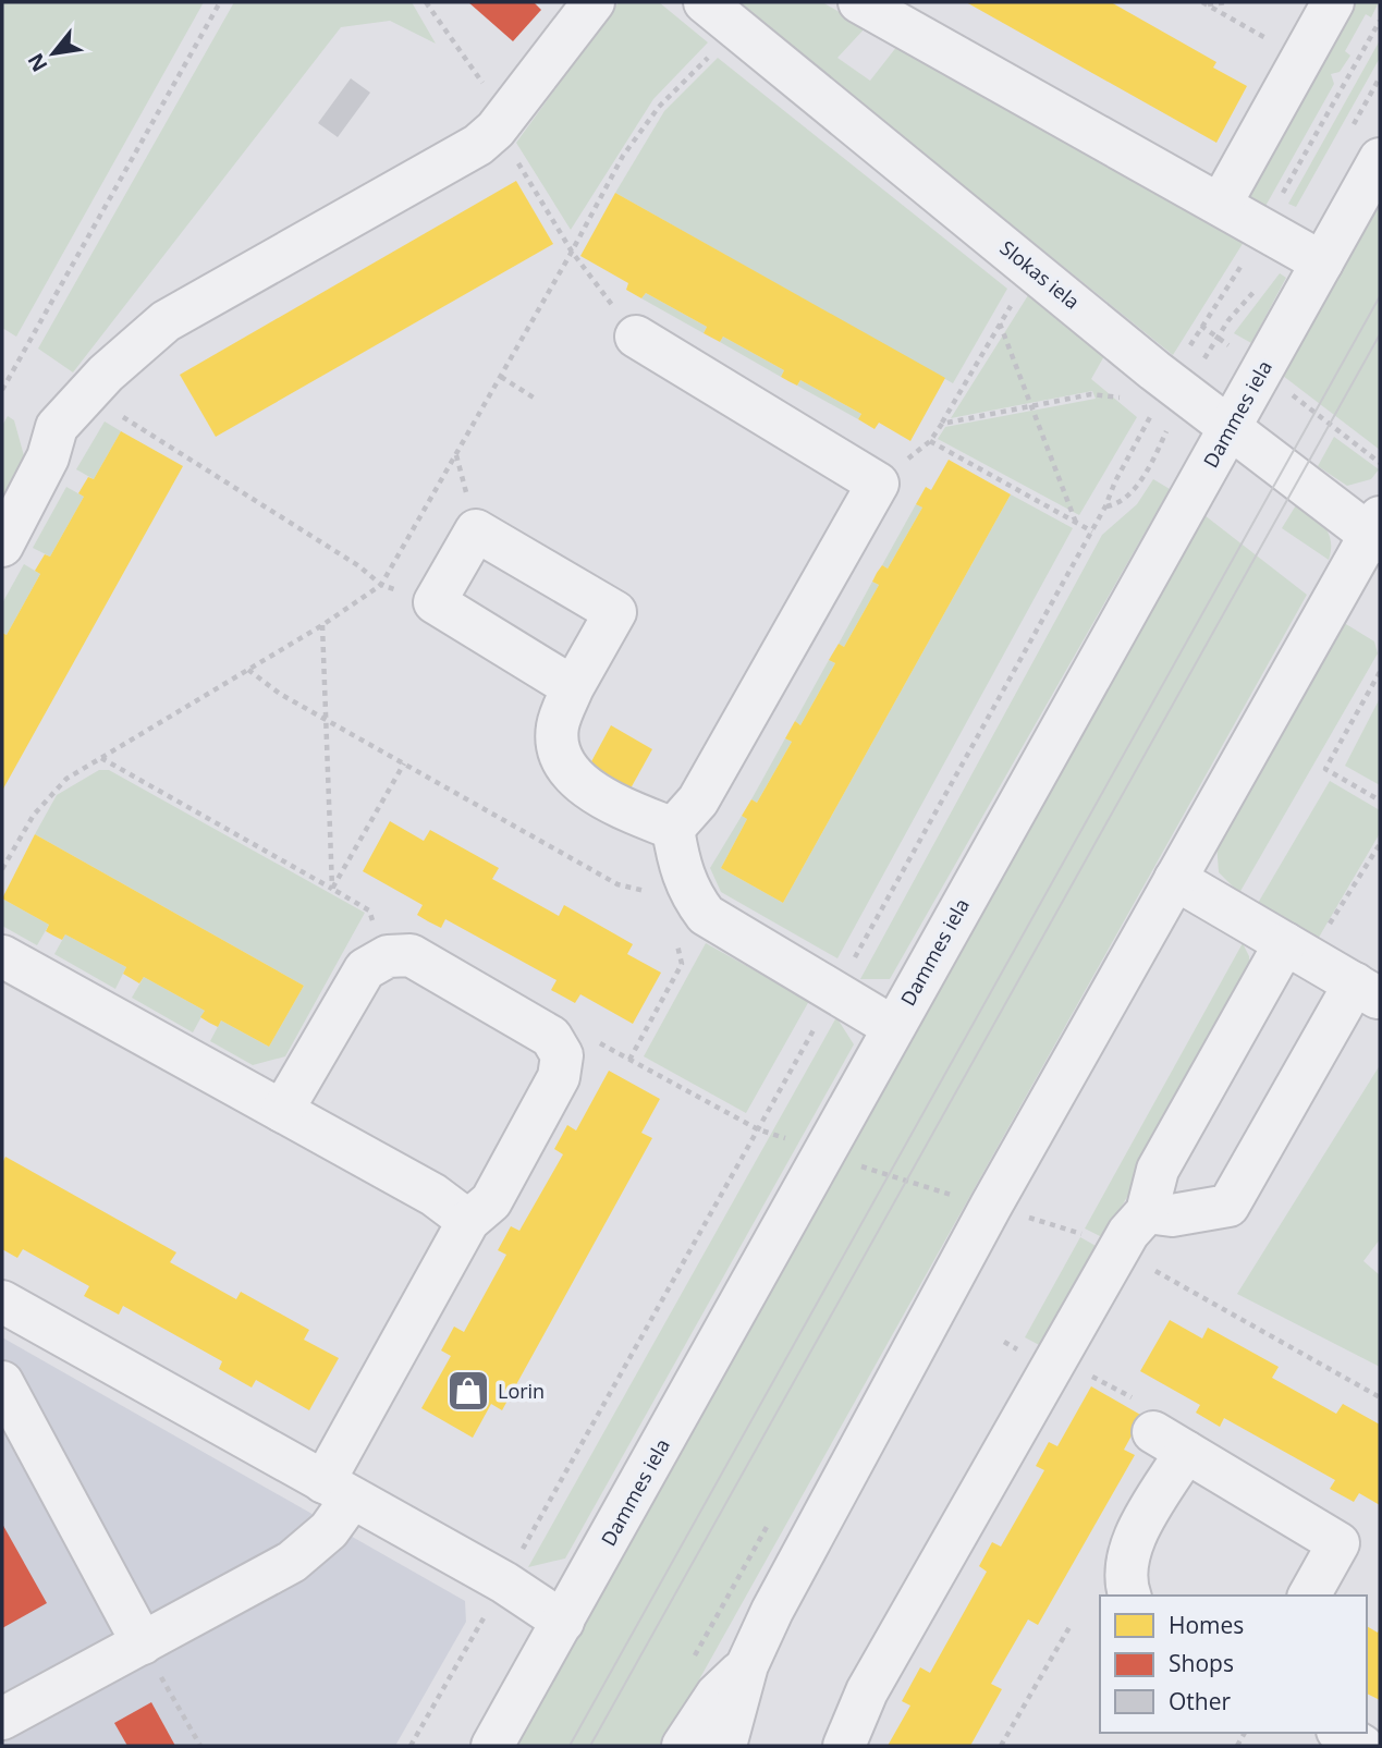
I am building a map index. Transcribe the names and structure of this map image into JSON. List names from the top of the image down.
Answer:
{
  "streets": {
    "street": ["Slokas iela", "Dammes iela"]
  },
  "crossings": [
    ["Slokas iela", "Dammes iela"]
  ],
  "places": {
    "shop": ["Lorin"]
  },
  "legend": ["Homes", "Shops", "Other"],
  "north": "bottom left"
}
